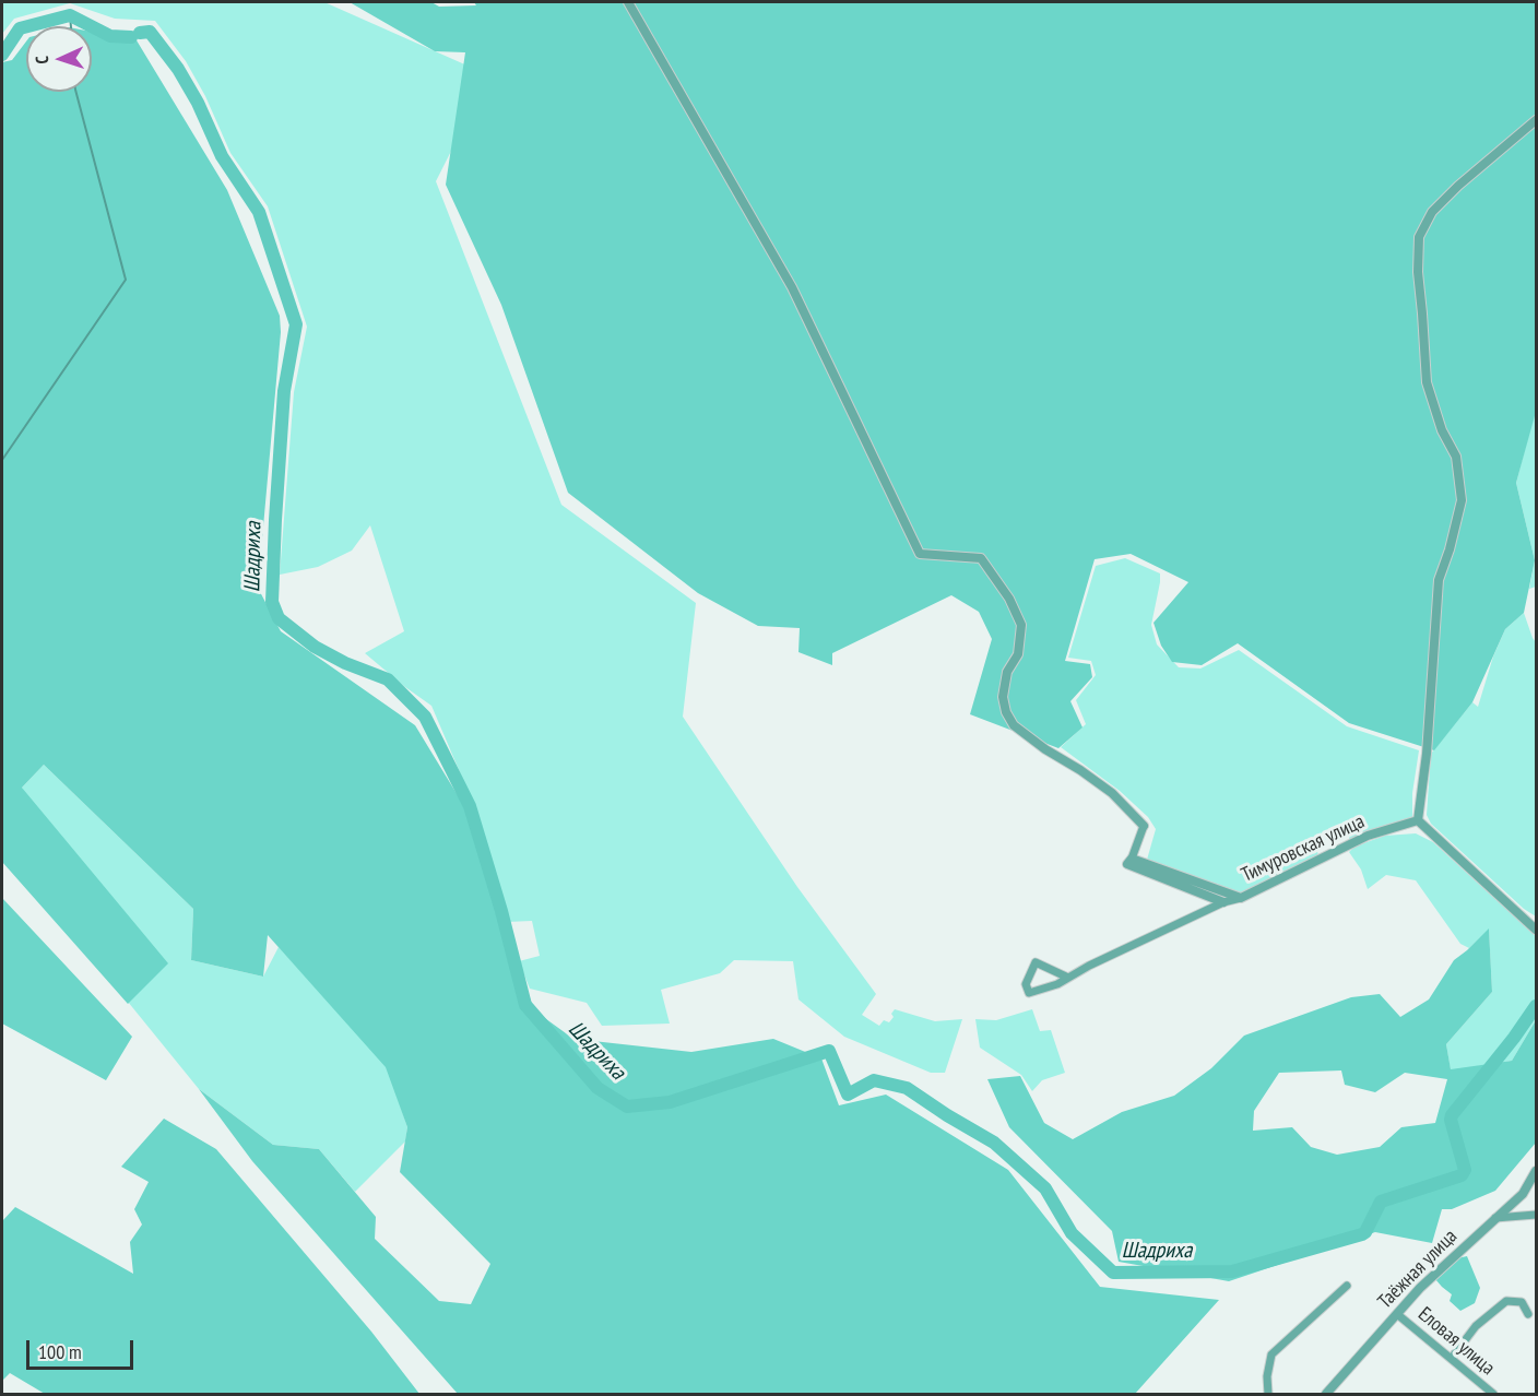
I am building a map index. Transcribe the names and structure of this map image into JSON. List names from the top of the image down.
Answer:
{
  "streets": {
    "street": ["Тимуровская улица", "Таёжная улица", "Еловая улица"]
  },
  "crossings": [
    ["Таёжная улица", "Еловая улица"]
  ],
  "water": ["Шадриха"],
  "scale_bar": "100 m",
  "north": "left"
}
